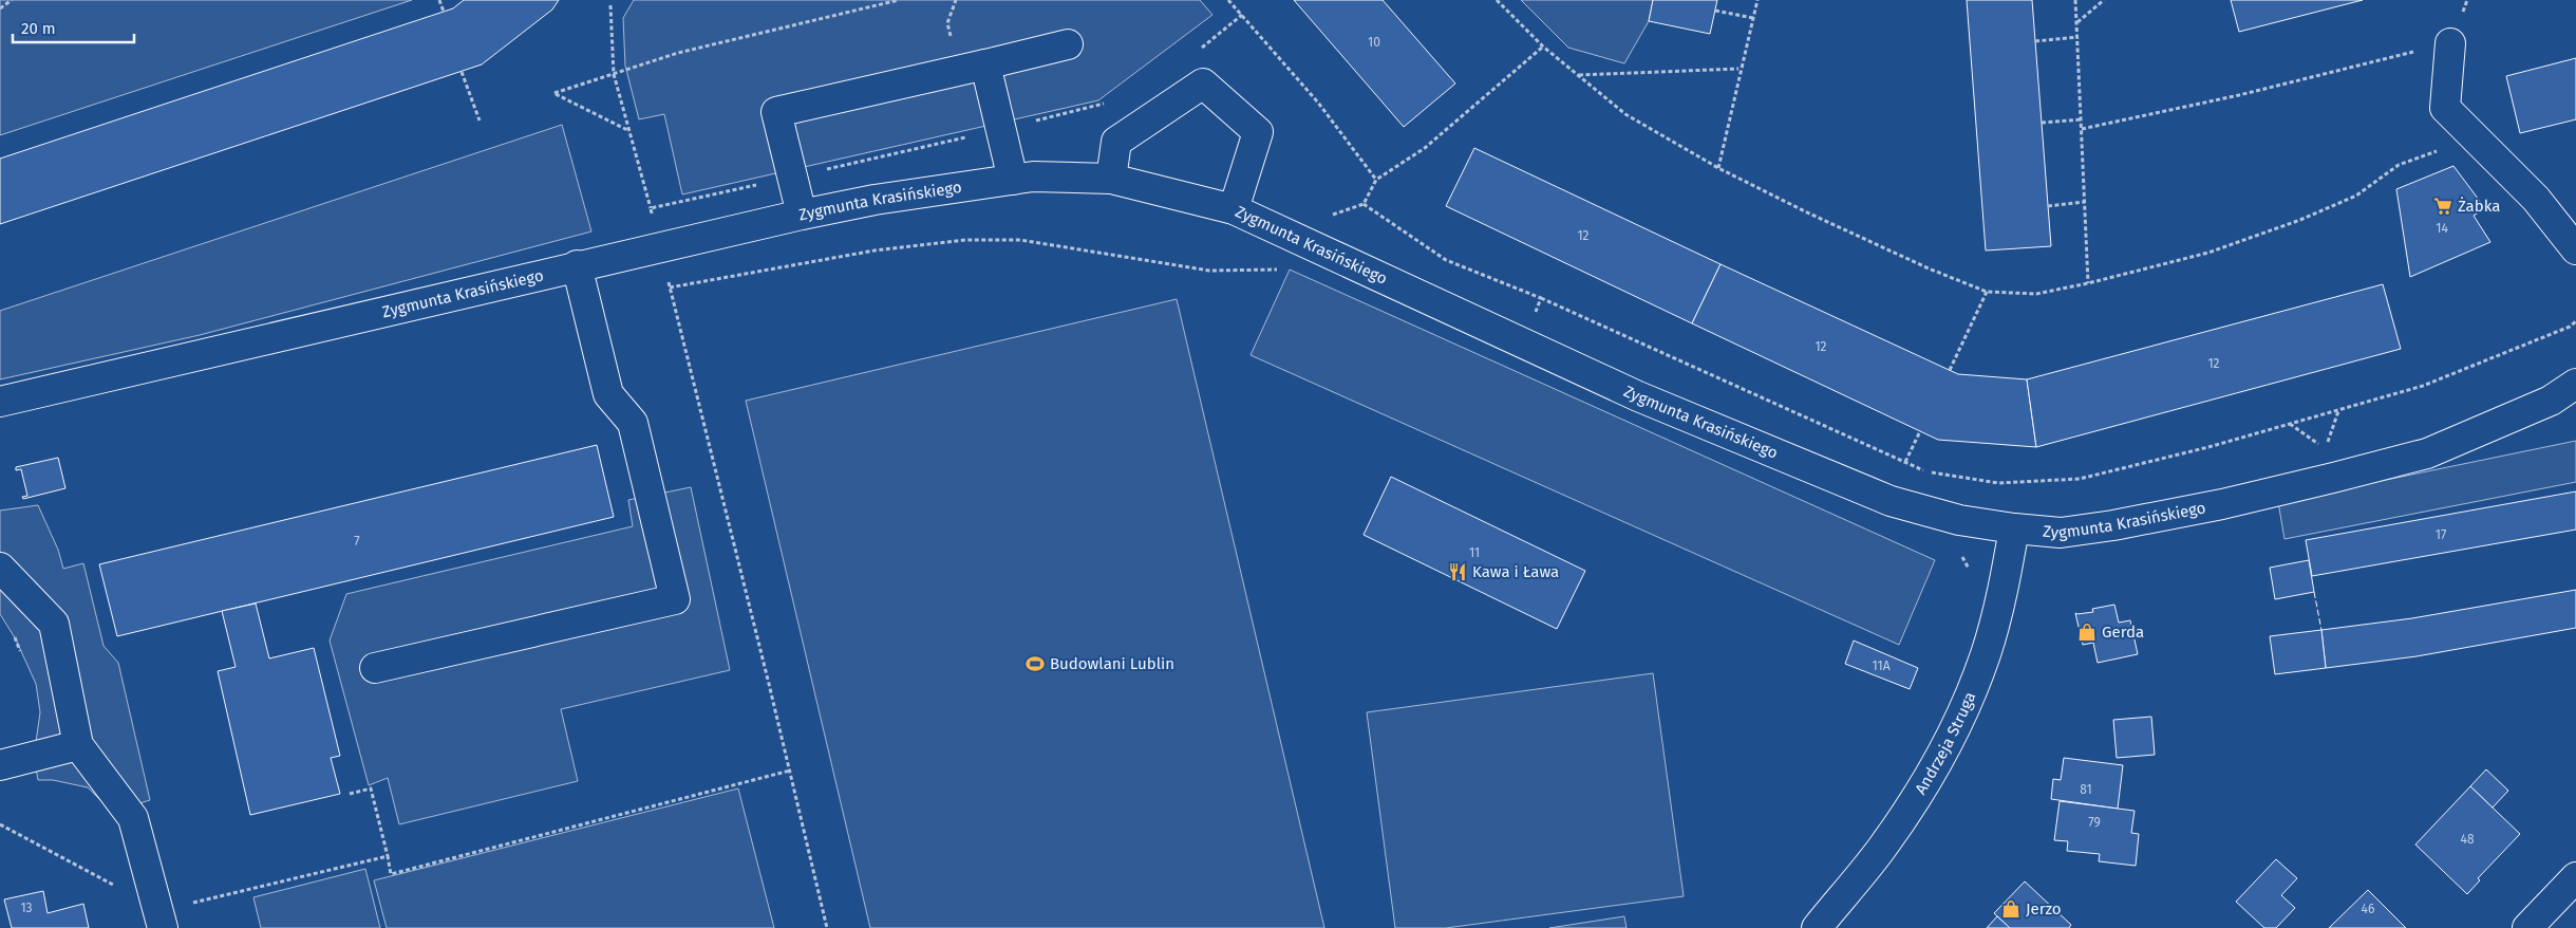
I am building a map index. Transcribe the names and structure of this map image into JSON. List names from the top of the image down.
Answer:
{
  "streets": {
    "street": ["Zygmunta Krasińskiego", "Andrzeja Struga"]
  },
  "crossings": [
    ["Zygmunta Krasińskiego", "Andrzeja Struga"]
  ],
  "places": {
    "supermarket": ["Żabka"],
    "restaurant": ["Kawa i Ława"],
    "shop": ["Gerda", "Jerzo"],
    "sports": ["Budowlani Lublin"]
  },
  "house_numbers": [
    "10",
    "14",
    "12",
    "12",
    "12",
    "17",
    "7",
    "11",
    "11A",
    "81",
    "79",
    "48",
    "13",
    "46"
  ],
  "scale_bar": "20 m"
}
